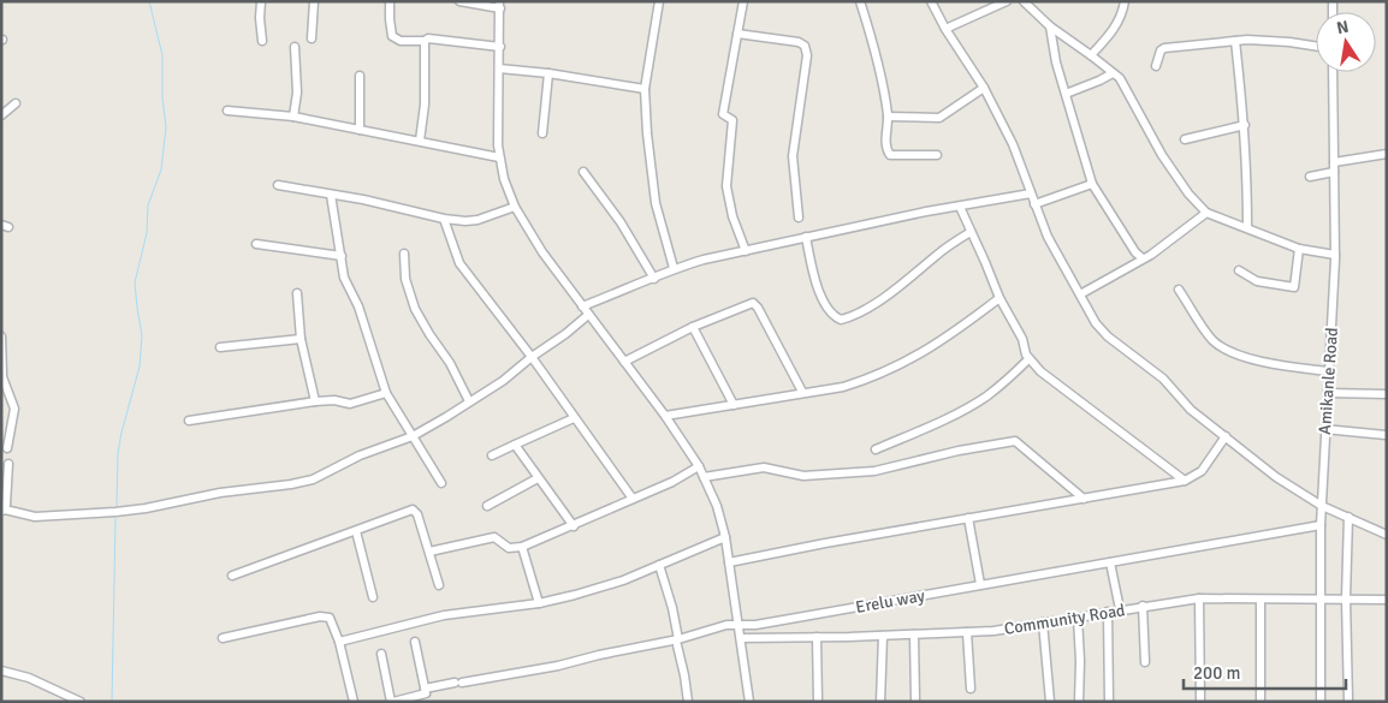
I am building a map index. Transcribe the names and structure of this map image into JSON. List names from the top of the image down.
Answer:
{
  "streets": {
    "street": ["Amikanle Road", "Erelu way", "Community Road"]
  },
  "crossings": [
    ["Amikanle Road", "Erelu way"],
    ["Amikanle Road", "Community Road"]
  ],
  "scale_bar": "200 m",
  "north": "top"
}
